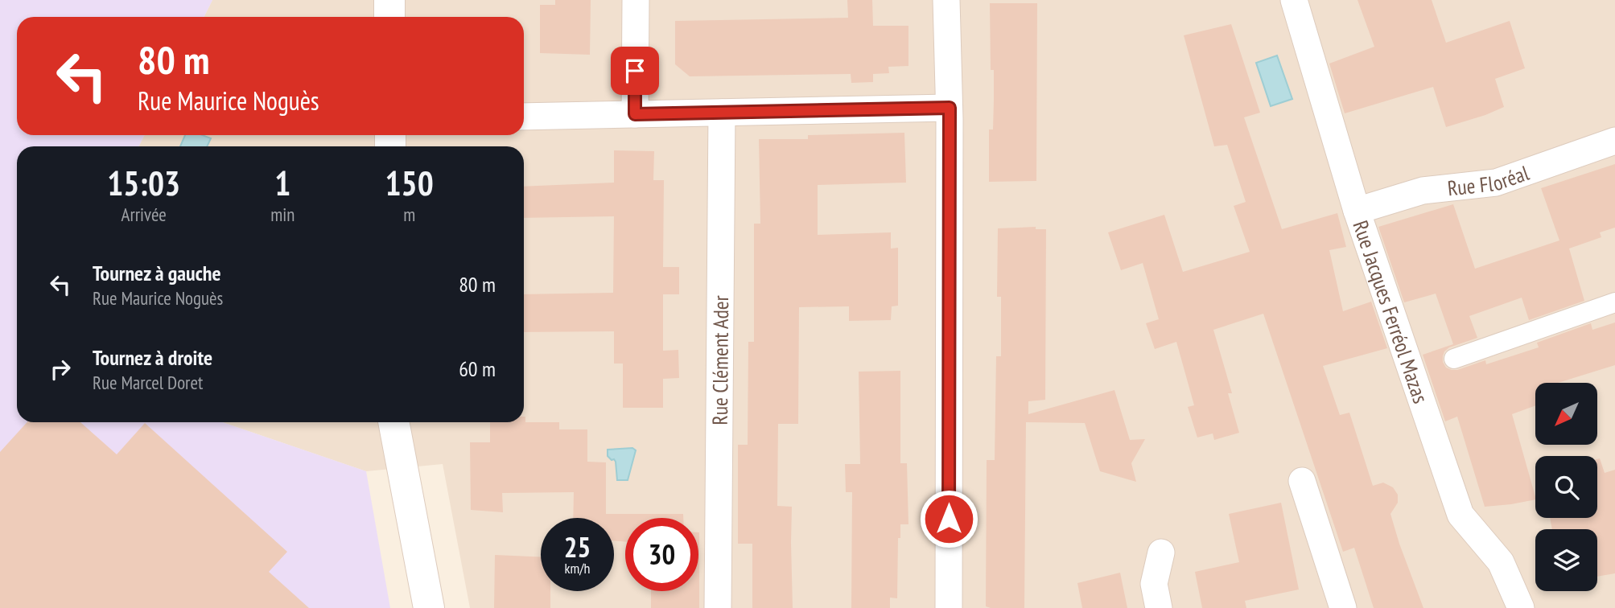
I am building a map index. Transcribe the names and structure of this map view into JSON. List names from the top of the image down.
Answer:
{
  "streets": {
    "street": ["Rue Floréal", "Rue Jacques Ferréol Mazas", "Rue Clément Ader"]
  },
  "crossings": [
    ["Rue Floréal", "Rue Jacques Ferréol Mazas"]
  ],
  "north": "bottom left",
  "page": {
    "turn": ["80 m", "Rue Maurice Noguès"],
    "eta": [
      "15:03",
      "Arrivée",
      "1",
      "min",
      "150",
      "m"
    ],
    "list": [
      {
        "name": "Tournez à gauche",
        "note": "Rue Maurice Noguès",
        "value": "80 m"
      },
      {
        "name": "Tournez à droite",
        "note": "Rue Marcel Doret",
        "value": "60 m"
      }
    ],
    "speed": "25 km/h",
    "limit": "30"
  }
}
